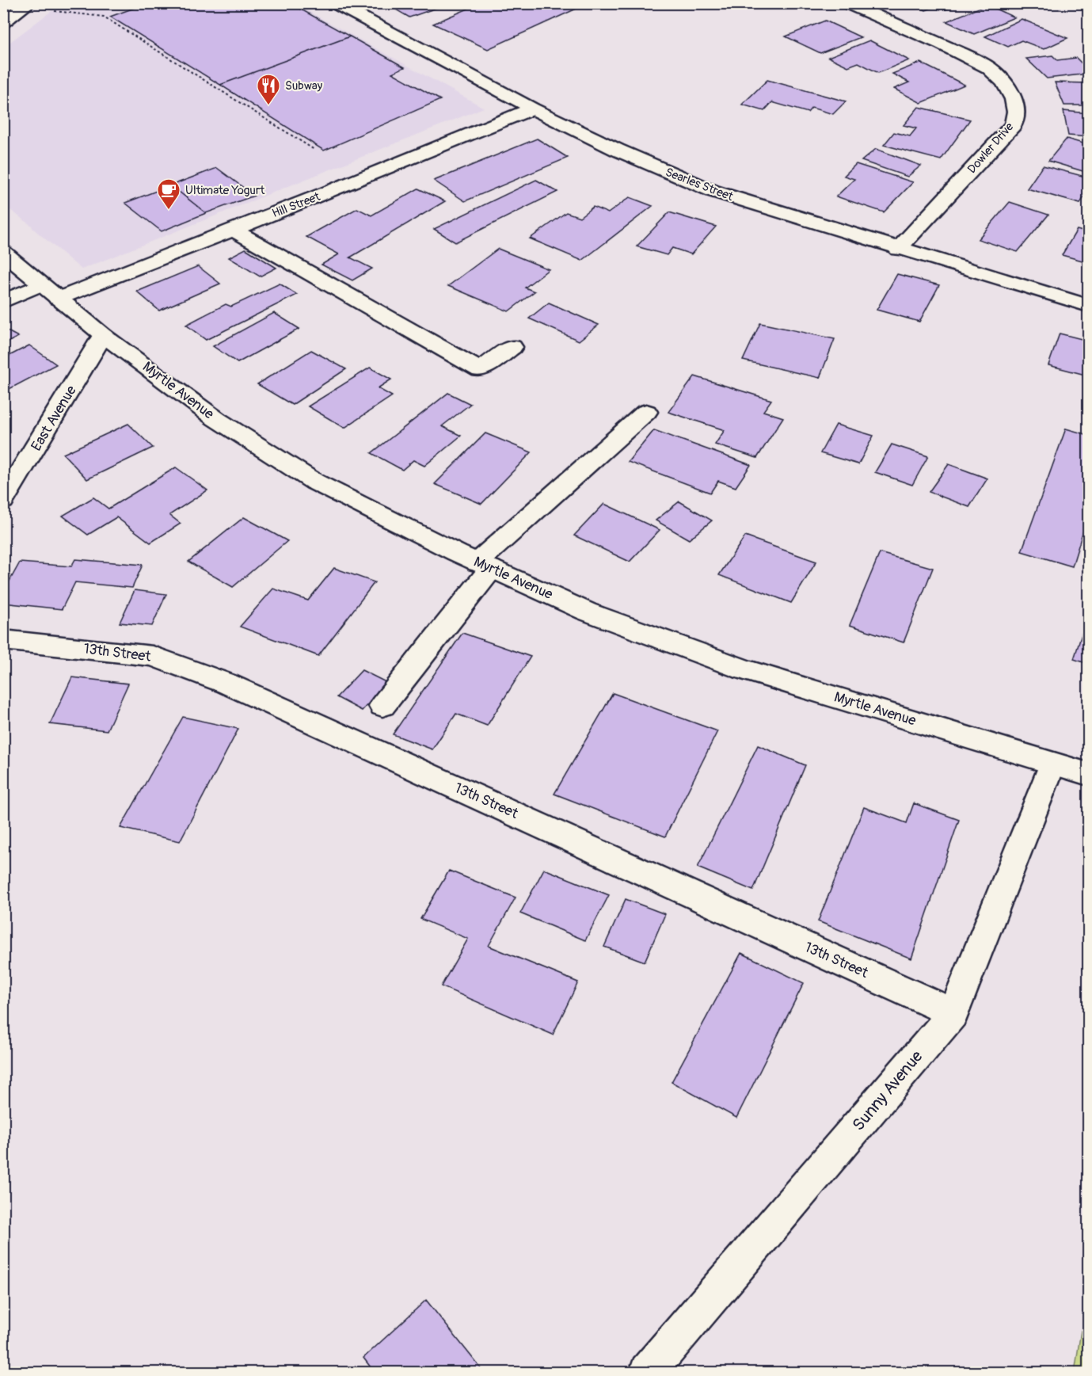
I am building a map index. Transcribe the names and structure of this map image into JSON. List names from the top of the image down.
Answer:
{
  "streets": {
    "street": [
      "Dowler Drive",
      "Searles Street",
      "Hill Street",
      "Myrtle Avenue",
      "East Avenue",
      "13th Street",
      "Sunny Avenue"
    ]
  },
  "crossings": [
    ["Dowler Drive", "Searles Street"],
    ["Searles Street", "Hill Street"],
    ["Hill Street", "Myrtle Avenue"],
    ["Myrtle Avenue", "East Avenue"],
    ["Myrtle Avenue", "Sunny Avenue"],
    ["13th Street", "Sunny Avenue"]
  ],
  "places": {
    "restaurant": ["Subway"],
    "cafe": ["Ultimate Yogurt"]
  }
}
